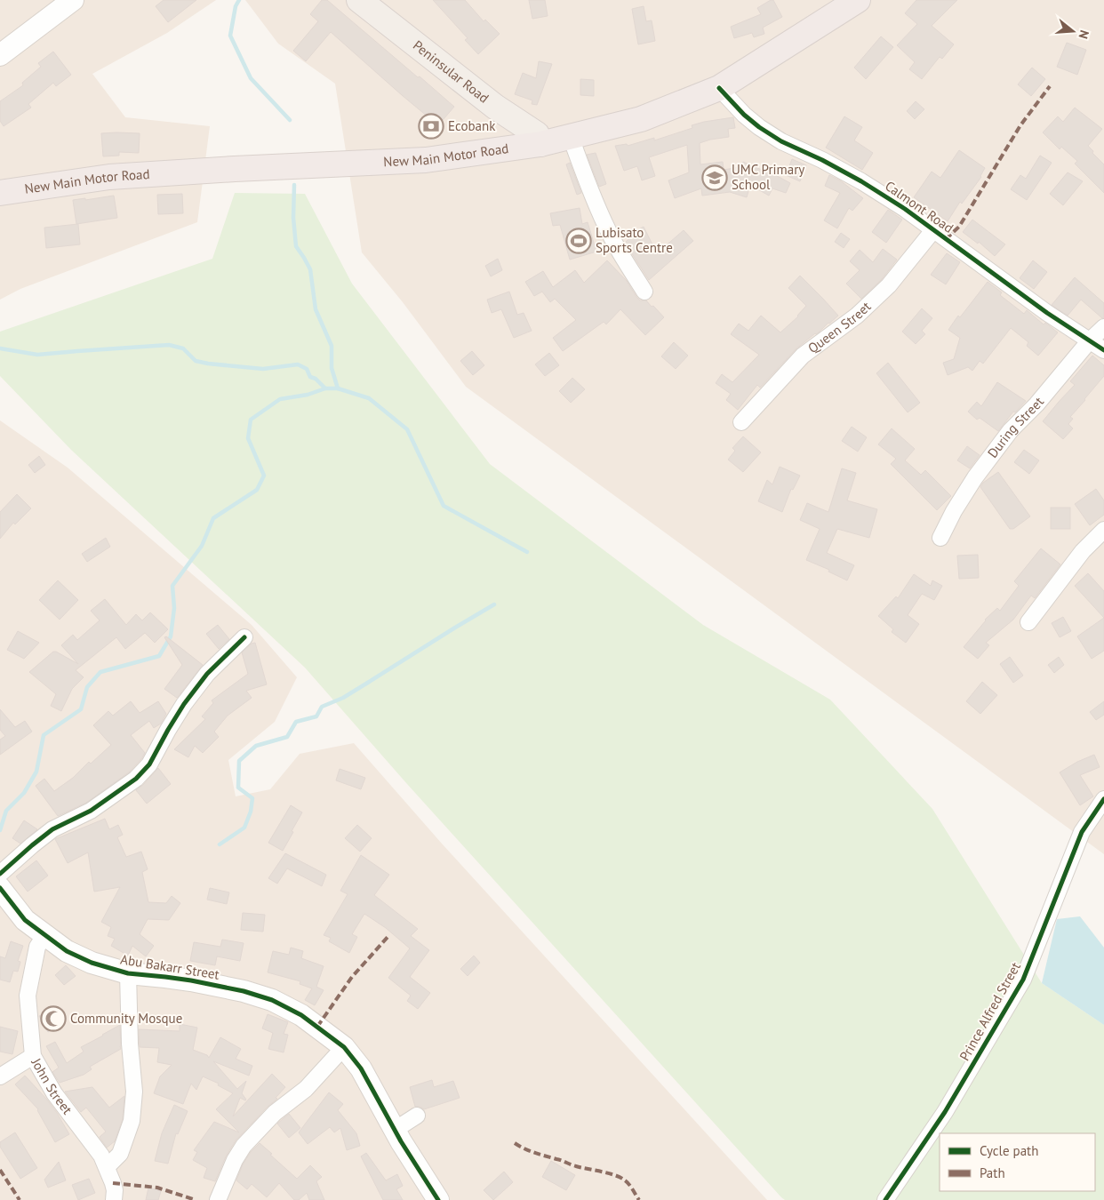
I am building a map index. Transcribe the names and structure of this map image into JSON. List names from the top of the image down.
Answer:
{
  "streets": {
    "highway": ["New Main Motor Road"],
    "main road": ["Peninsular Road"],
    "street": [
      "Calmont Road",
      "Queen Street",
      "During Street",
      "Abu Bakarr Street",
      "Prince Alfred Street",
      "John Street"
    ]
  },
  "crossings": [
    ["Peninsular Road", "New Main Motor Road"],
    ["New Main Motor Road", "Calmont Road"],
    ["Calmont Road", "Queen Street"],
    ["Calmont Road", "During Street"],
    ["Abu Bakarr Street", "John Street"]
  ],
  "places": {
    "bank": ["Ecobank"],
    "school or university": ["UMC Primary School"],
    "sports": ["Lubisato Sports Centre"],
    "mosque": ["Community Mosque"]
  },
  "legend": ["Cycle path", "Path"],
  "north": "right"
}
